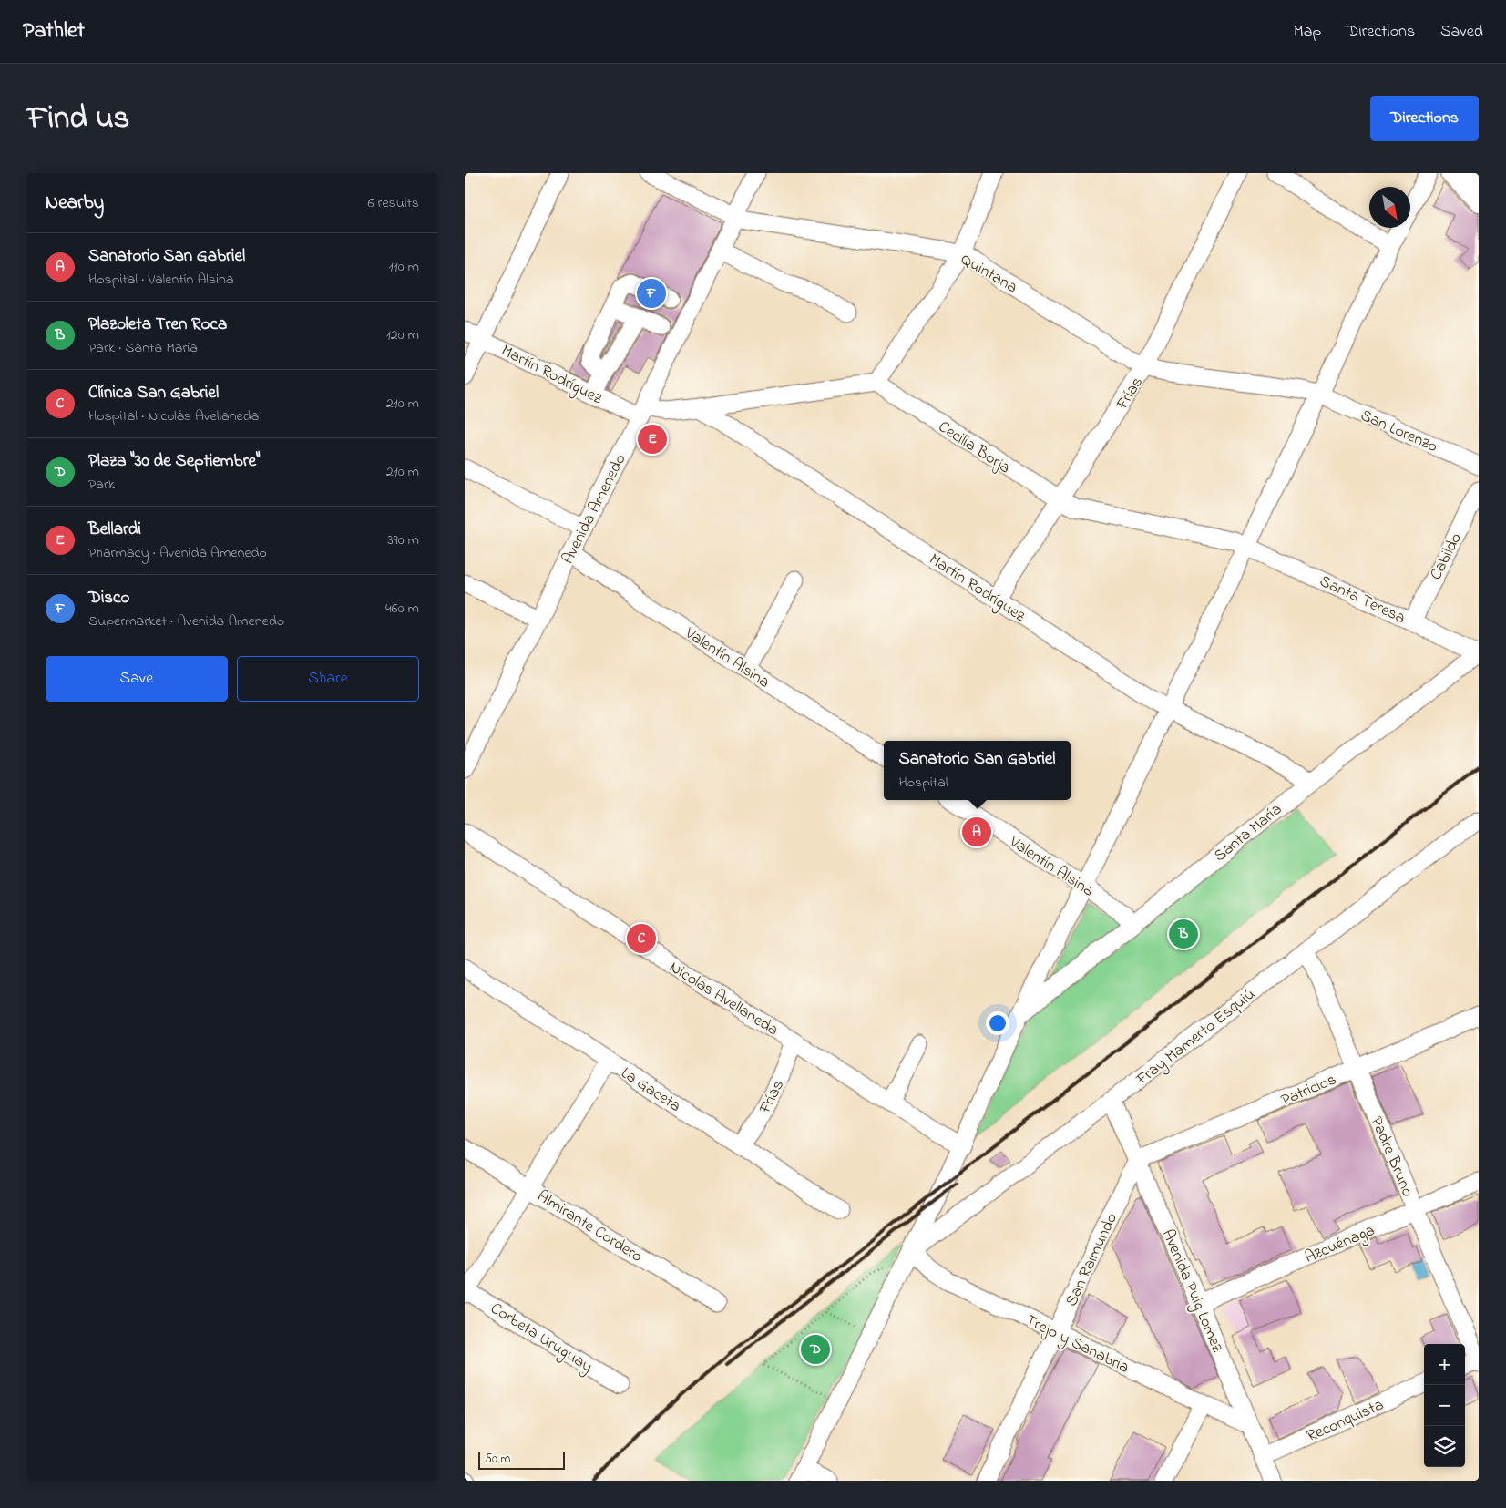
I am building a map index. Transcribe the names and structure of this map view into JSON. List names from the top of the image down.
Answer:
{
  "streets": {
    "street": [
      "Quintana",
      "Martín Rodríguez",
      "Frías",
      "San Lorenzo",
      "Cecilia Borja",
      "Avenida Amenedo",
      "Cabildo",
      "Santa Teresa",
      "Valentín Alsina",
      "Santa María",
      "Nicolás Avellaneda",
      "Fray Mamerto Esquiú",
      "La Gaceta",
      "Patricios",
      "Padre Bruno",
      "Almirante Cordero",
      "Azcuénaga",
      "San Raimundo",
      "Avenida Puig Lomez",
      "Corbeta Uruguay",
      "Trejo y Sanabria",
      "Reconquista"
    ]
  },
  "crossings": [
    ["Quintana", "Frías"],
    ["Quintana", "San Lorenzo"],
    ["Quintana", "Avenida Amenedo"],
    ["Martín Rodríguez", "Frías"],
    ["Martín Rodríguez", "Avenida Amenedo"],
    ["Martín Rodríguez", "Santa María"],
    ["Frías", "Cecilia Borja"],
    ["Frías", "Nicolás Avellaneda"],
    ["Frías", "La Gaceta"],
    ["Cecilia Borja", "Santa Teresa"],
    ["Avenida Amenedo", "Valentín Alsina"],
    ["Cabildo", "Santa Teresa"],
    ["Santa Teresa", "Santa María"],
    ["Valentín Alsina", "Santa María"],
    ["Fray Mamerto Esquiú", "Padre Bruno"],
    ["Fray Mamerto Esquiú", "Avenida Puig Lomez"],
    ["Fray Mamerto Esquiú", "Trejo y Sanabria"],
    ["Patricios", "Padre Bruno"],
    ["Patricios", "San Raimundo"],
    ["Patricios", "Avenida Puig Lomez"],
    ["Padre Bruno", "Azcuénaga"],
    ["Azcuénaga", "Avenida Puig Lomez"],
    ["San Raimundo", "Avenida Puig Lomez"],
    ["San Raimundo", "Trejo y Sanabria"],
    ["Avenida Puig Lomez", "Trejo y Sanabria"],
    ["Avenida Puig Lomez", "Reconquista"]
  ],
  "scale_bar": "50 m",
  "north": "bottom right",
  "page": {
    "header": "Pathlet",
    "nav": ["Map", "Directions", "Saved"],
    "title": "Find us",
    "buttons": [
      "Directions",
      ["Save", "Share"]
    ],
    "heading": ["Nearby", "6 results"],
    "list": [
      {
        "mark": "A",
        "name": "Sanatorio San Gabriel",
        "note": "Hospital · Valentín Alsina",
        "value": "110 m"
      },
      {
        "mark": "B",
        "name": "Plazoleta Tren Roca",
        "note": "Park · Santa María",
        "value": "120 m"
      },
      {
        "mark": "C",
        "name": "Clínica San Gabriel",
        "note": "Hospital · Nicolás Avellaneda",
        "value": "210 m"
      },
      {
        "mark": "D",
        "name": "Plaza \"30 de Septiembre\"",
        "note": "Park",
        "value": "210 m"
      },
      {
        "mark": "E",
        "name": "Bellardi",
        "note": "Pharmacy · Avenida Amenedo",
        "value": "390 m"
      },
      {
        "mark": "F",
        "name": "Disco",
        "note": "Supermarket · Avenida Amenedo",
        "value": "460 m"
      }
    ],
    "pins": [
      "F",
      "E",
      "A",
      "B",
      "C",
      "D"
    ],
    "popup": ["Sanatorio San Gabriel", "Hospital"],
    "map_buttons": ["+", "−"],
    "scale": "50 m"
  }
}
